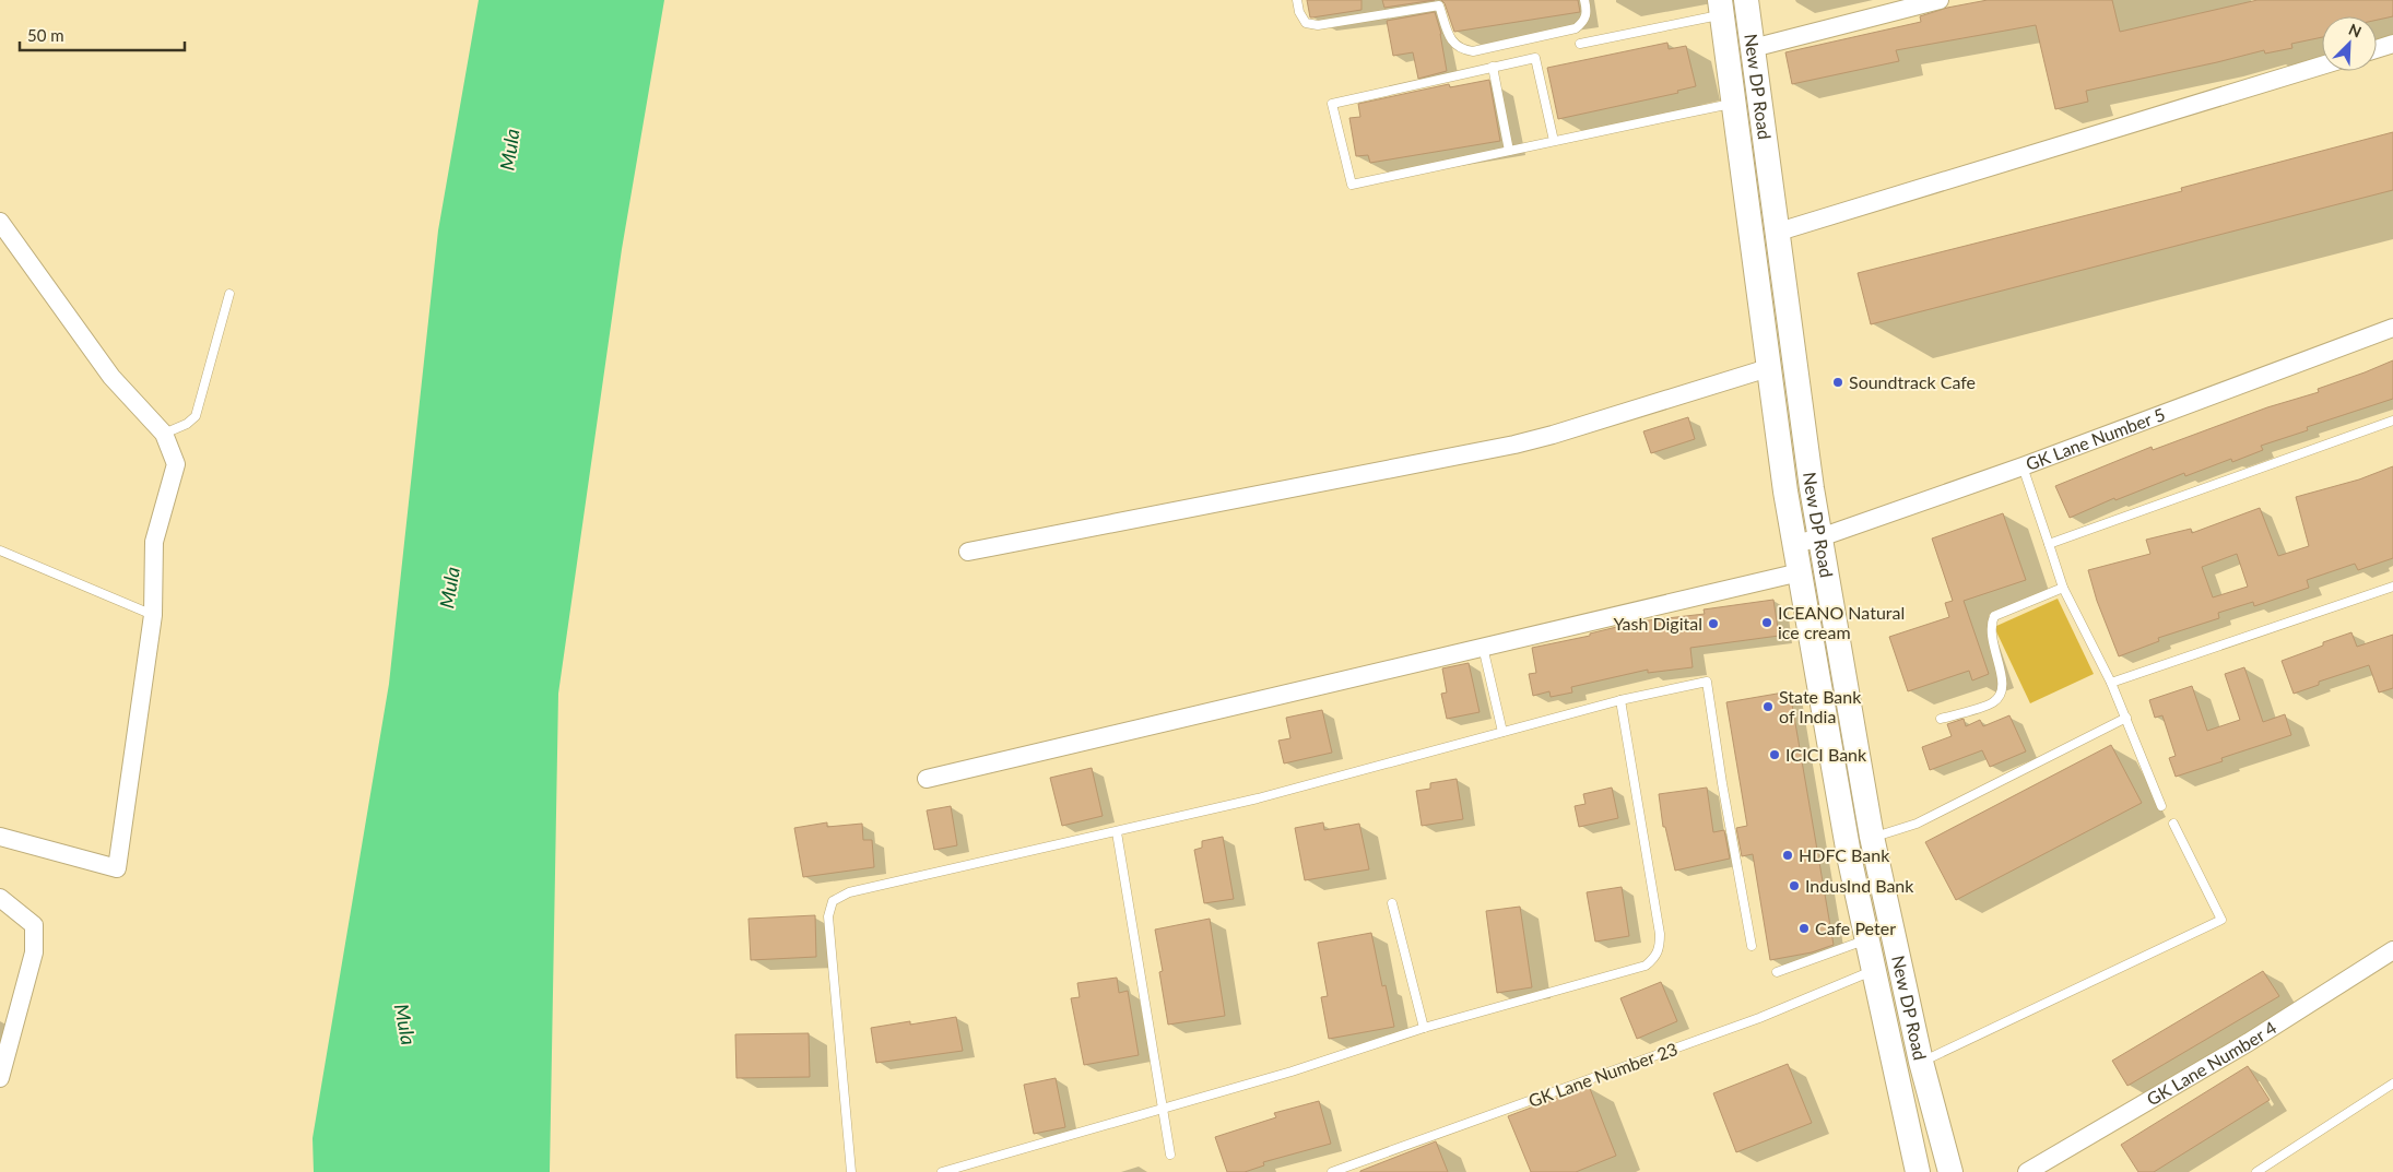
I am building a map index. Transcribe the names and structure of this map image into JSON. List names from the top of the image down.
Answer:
{
  "streets": {
    "main road": ["New DP Road"],
    "street": ["GK Lane Number 5", "GK Lane Number 4"],
    "lane": ["GK Lane Number 23"]
  },
  "crossings": [
    ["New DP Road", "GK Lane Number 5"],
    ["New DP Road", "GK Lane Number 23"]
  ],
  "water": ["Mula"],
  "places": [
    "Soundtrack Cafe",
    "ICEANO Natural ice cream",
    "Yash Digital",
    "State Bank of India",
    "ICICI Bank",
    "HDFC Bank",
    "IndusInd Bank",
    "Cafe Peter"
  ],
  "scale_bar": "50 m",
  "north": "top right"
}
